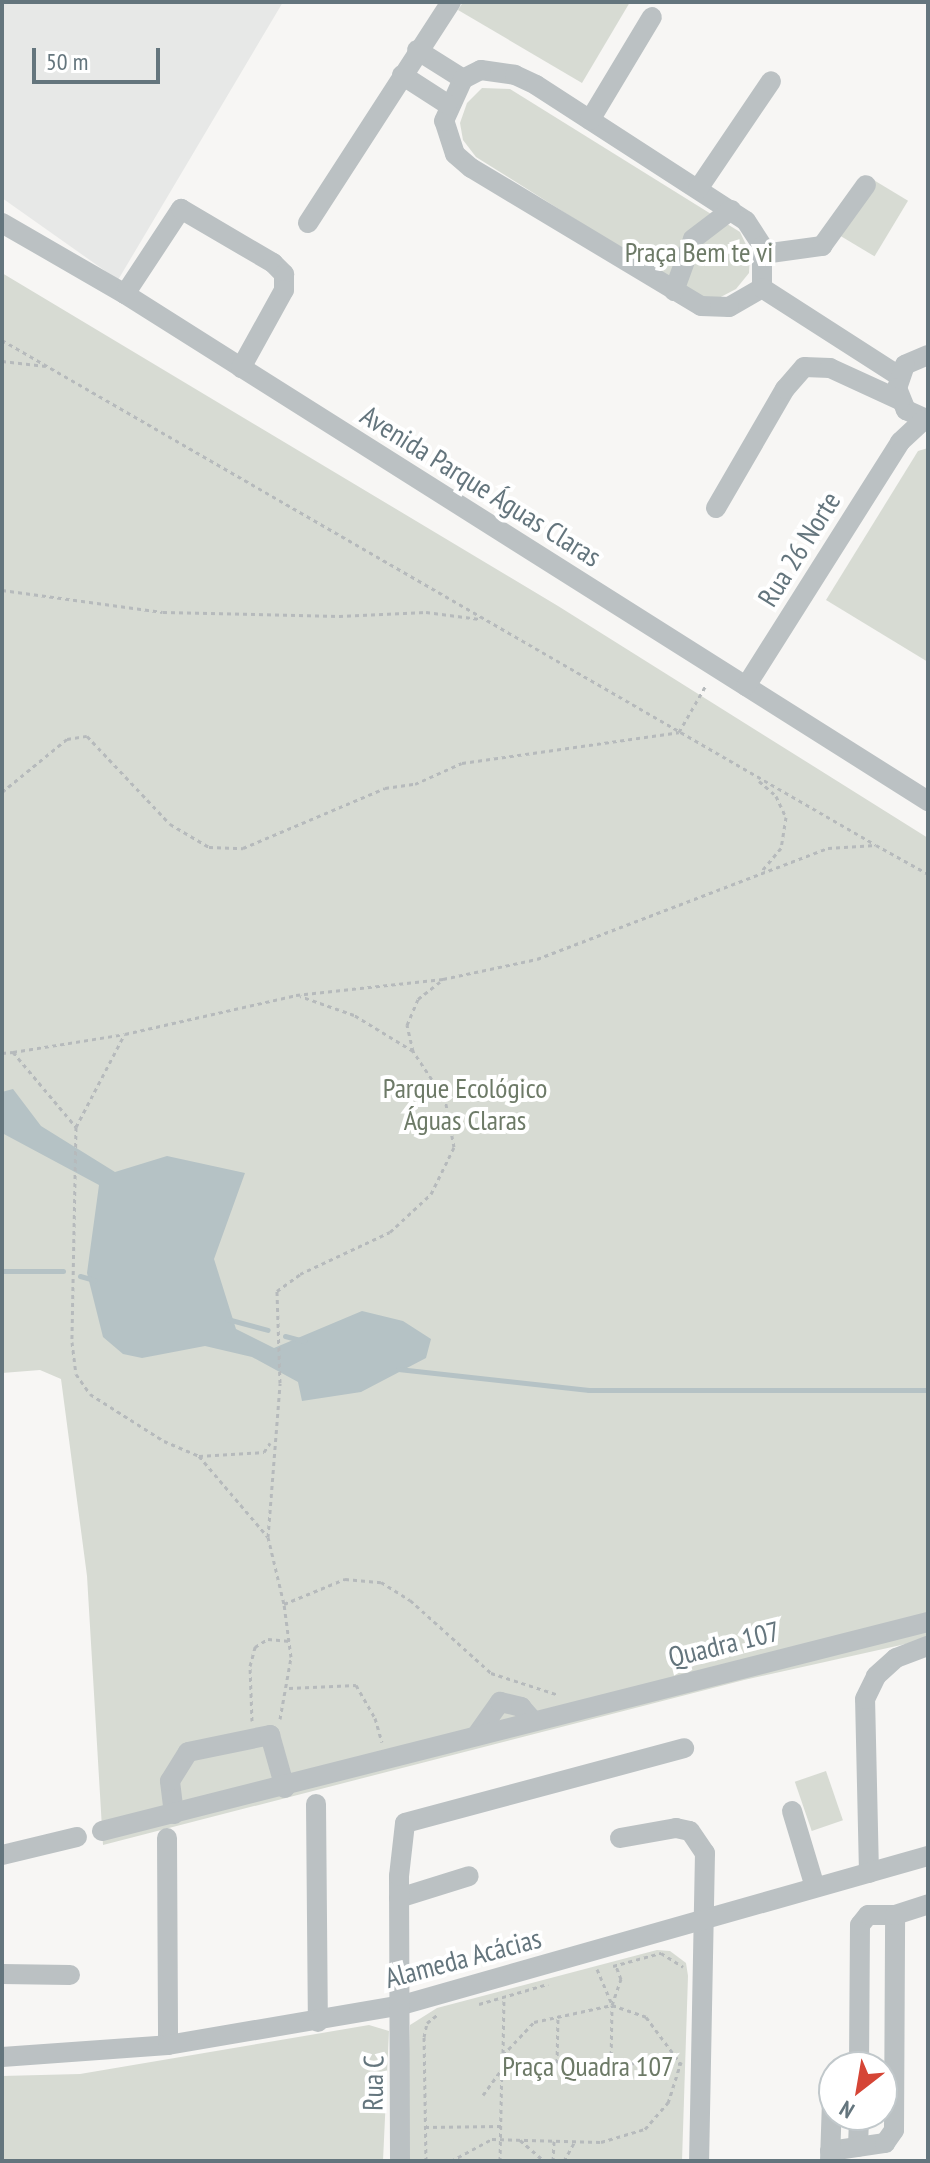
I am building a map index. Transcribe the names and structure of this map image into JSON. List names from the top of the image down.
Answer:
{
  "streets": {
    "street": [
      "Avenida Parque Águas Claras",
      "Rua 26 Norte",
      "Quadra 107",
      "Alameda Acácias",
      "Rua C"
    ]
  },
  "crossings": [
    ["Avenida Parque Águas Claras", "Rua 26 Norte"],
    ["Alameda Acácias", "Rua C"]
  ],
  "parks": ["Praça Bem te vi", "Parque Ecológico Águas Claras", "Praça Quadra 107"],
  "scale_bar": "50 m",
  "north": "bottom left"
}
